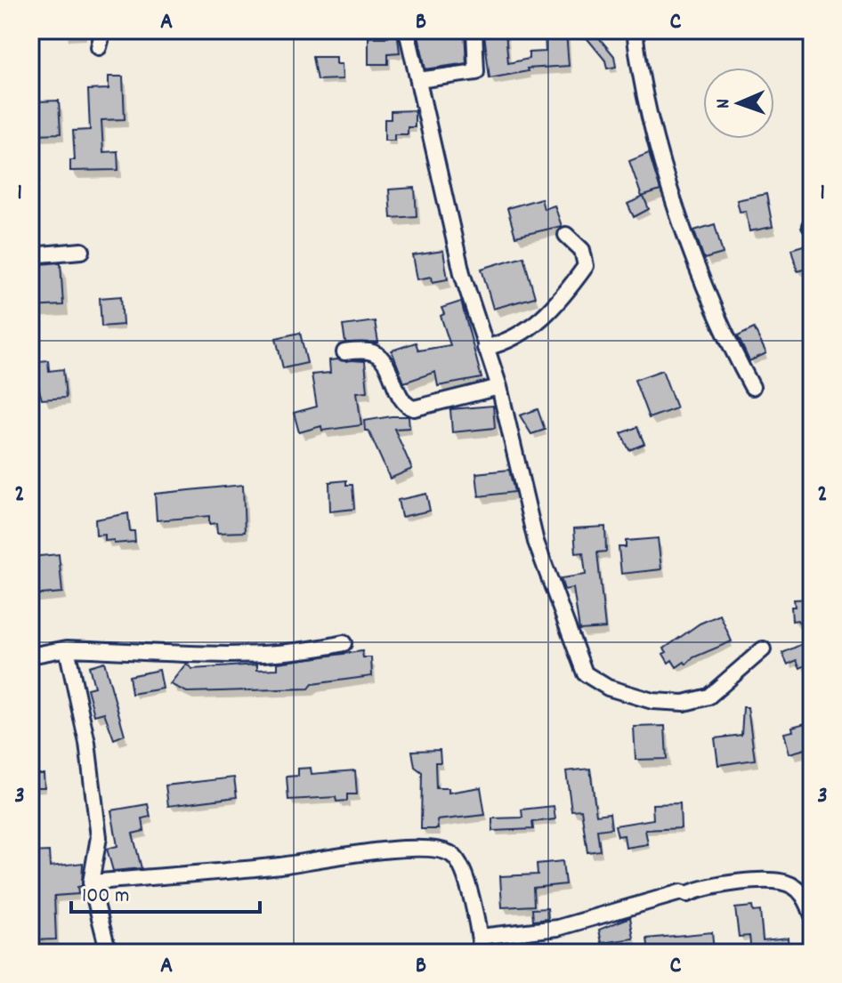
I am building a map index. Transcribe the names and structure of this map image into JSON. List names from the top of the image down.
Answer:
{
  "scale_bar": "100 m",
  "north": "left",
  "grid": {
    "columns": ["A", "B", "C"],
    "rows": ["1", "2", "3"]
  }
}
